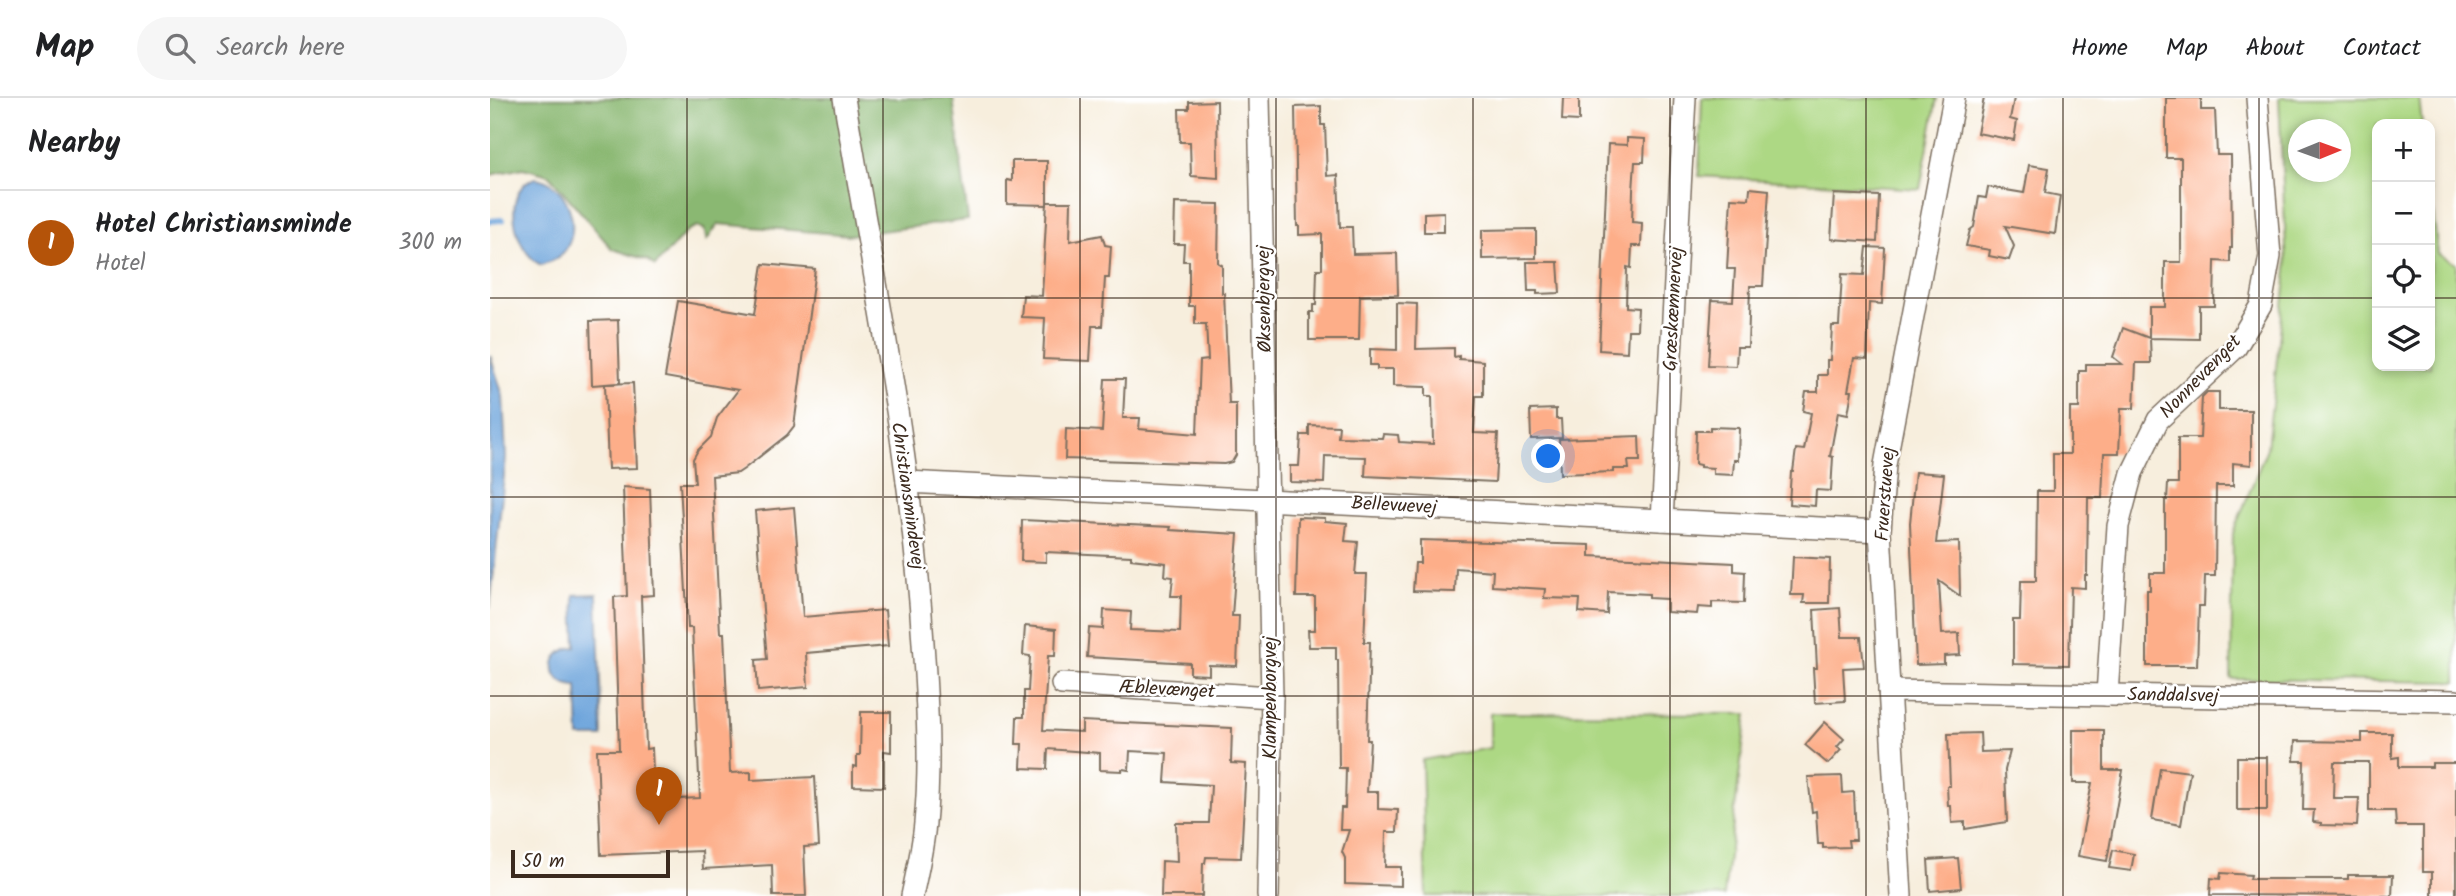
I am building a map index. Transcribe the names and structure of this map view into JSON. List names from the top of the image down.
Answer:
{
  "streets": {
    "street": [
      "Øksenbjergvej",
      "Græskæmnervej",
      "Nonnevænget",
      "Fruerstuevej",
      "Christiansmindevej",
      "Bellevuevej",
      "Æblevænget",
      "Sanddalsvej",
      "Klampenborgvej"
    ]
  },
  "crossings": [
    ["Øksenbjergvej", "Bellevuevej"],
    ["Øksenbjergvej", "Klampenborgvej"],
    ["Græskæmnervej", "Bellevuevej"],
    ["Nonnevænget", "Sanddalsvej"],
    ["Fruerstuevej", "Bellevuevej"],
    ["Fruerstuevej", "Sanddalsvej"],
    ["Christiansmindevej", "Bellevuevej"],
    ["Bellevuevej", "Klampenborgvej"],
    ["Æblevænget", "Klampenborgvej"]
  ],
  "scale_bar": "50 m",
  "north": "right",
  "page": {
    "header": "Map",
    "search": "Search here",
    "nav": [
      "Home",
      "Map",
      "About",
      "Contact"
    ],
    "heading": "Nearby",
    "map_buttons": ["+", "−"],
    "list": [
      {
        "mark": "1",
        "name": "Hotel Christiansminde",
        "note": "Hotel",
        "value": "300 m"
      }
    ],
    "pins": "1",
    "scale": "50 m"
  }
}
